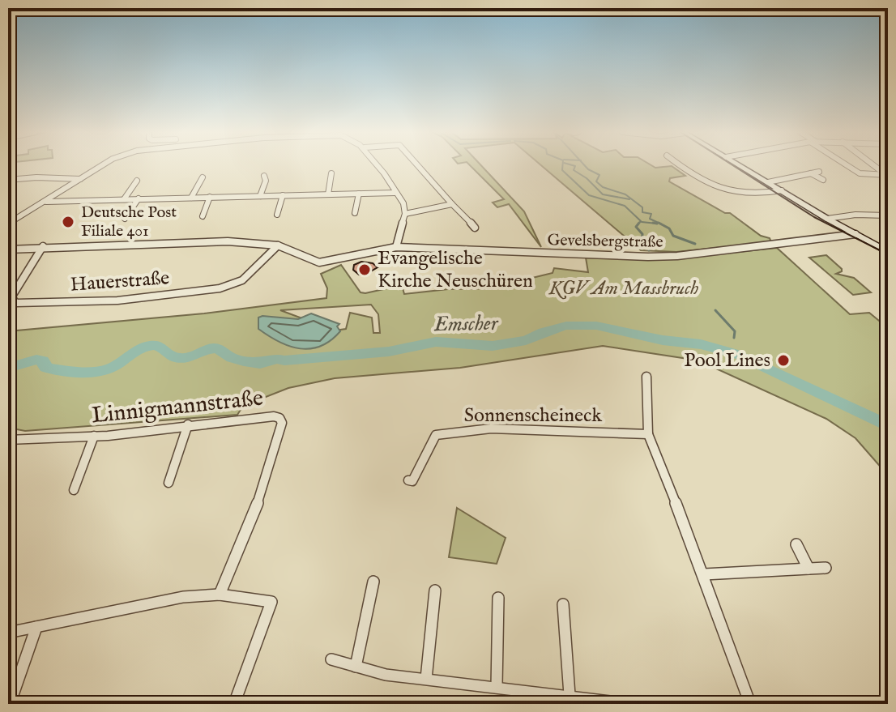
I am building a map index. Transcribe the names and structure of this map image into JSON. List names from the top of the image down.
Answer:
{
  "streets": {
    "street": [
      "Gevelsbergstraße",
      "Hauerstraße",
      "Linnigmannstraße",
      "Sonnenscheineck"
    ]
  },
  "crossings": [
    ["Gevelsbergstraße", "Hauerstraße"]
  ],
  "water": ["Emscher"],
  "parks": ["KGV Am Massbruch"],
  "places": ["Deutsche Post Filiale 401", "Evangelische Kirche Neuschüren", "Pool Lines"]
}
